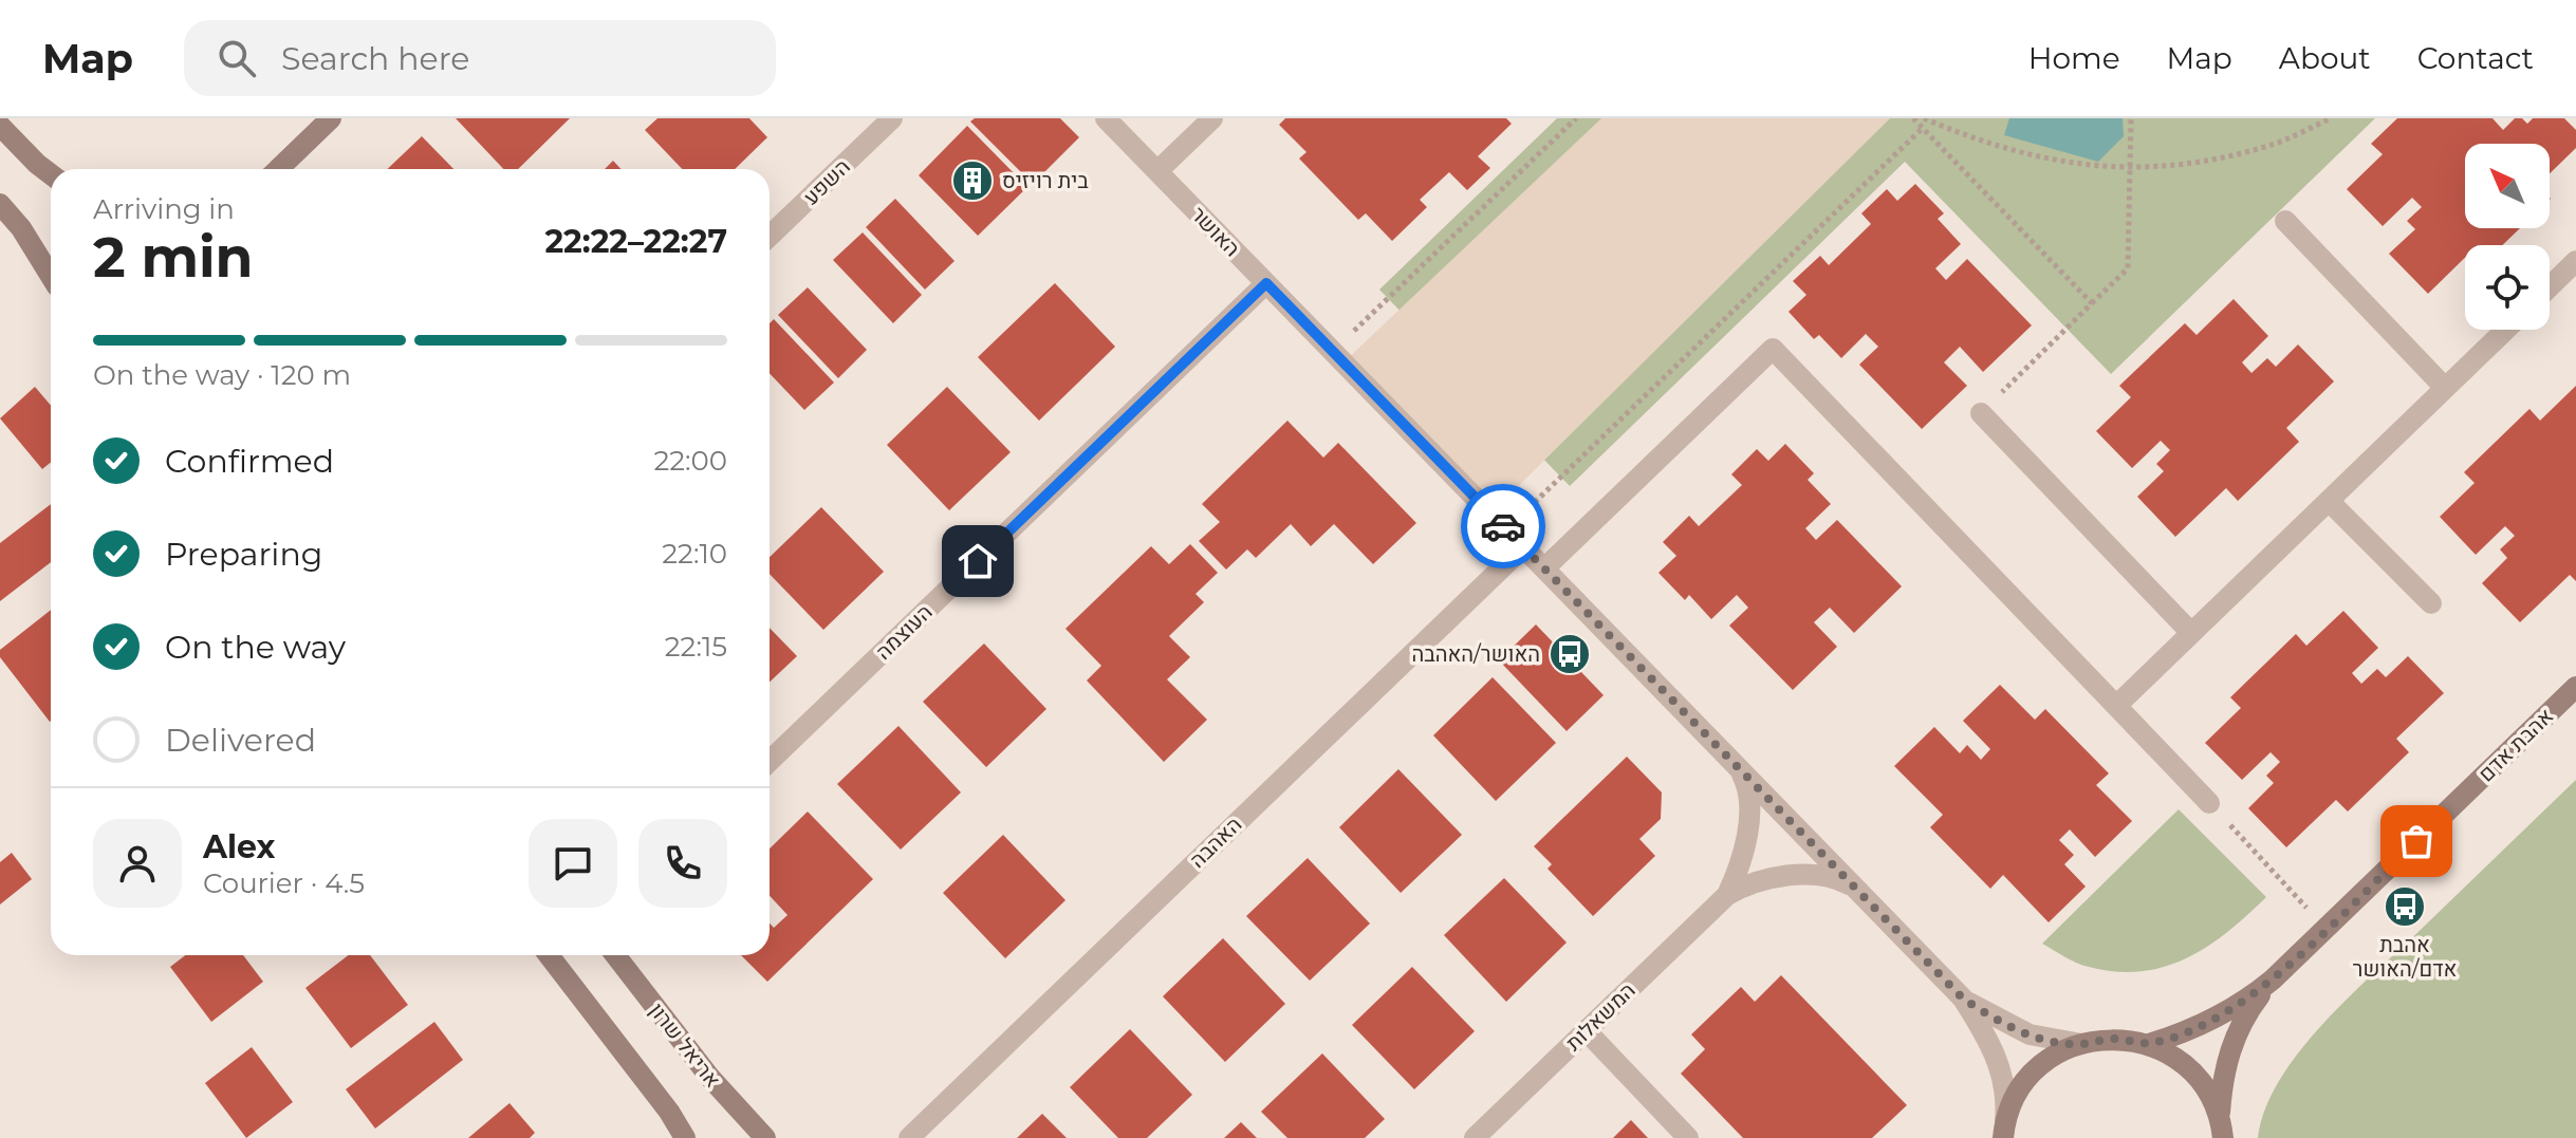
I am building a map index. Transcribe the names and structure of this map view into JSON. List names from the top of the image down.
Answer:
{
  "streets": {
    "street": [
      "השפע",
      "האושר",
      "העוצמה",
      "אהבת אדם",
      "האהבה",
      "המשאלות",
      "אריאל שרון"
    ]
  },
  "crossings": [
    ["האושר", "העוצמה"],
    ["האושר", "האהבה"],
    ["האושר", "המשאלות"]
  ],
  "places": {
    "building": ["בית רויזיס"],
    "bus stop": ["האושר/האהבה", "אהבת אדם/האושר"]
  },
  "north": "top left",
  "page": {
    "header": "Map",
    "search": "Search here",
    "nav": [
      "Home",
      "Map",
      "About",
      "Contact"
    ],
    "heading": ["2 min", "Arriving in", "22:22–22:27"],
    "panel": ["Alex", "Courier · 4.5"],
    "bar": "On the way · 120 m",
    "list": [
      ["Confirmed", "22:00"],
      ["Preparing", "22:10"],
      ["On the way", "22:15"],
      "Delivered"
    ]
  }
}
